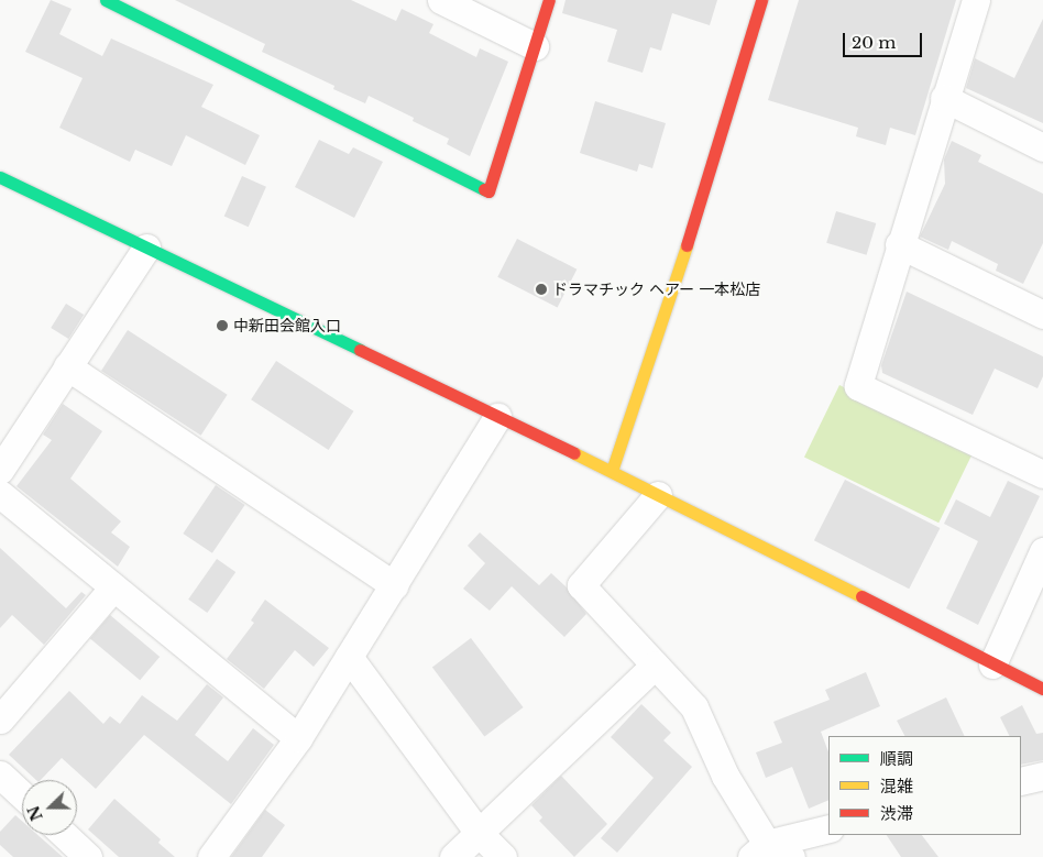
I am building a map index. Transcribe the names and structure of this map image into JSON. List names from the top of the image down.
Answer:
{
  "places": ["ドラマチック ヘアー 一本松店", "中新田会館入口"],
  "legend": ["順調", "混雑", "渋滞"],
  "scale_bar": "20 m",
  "north": "left"
}
